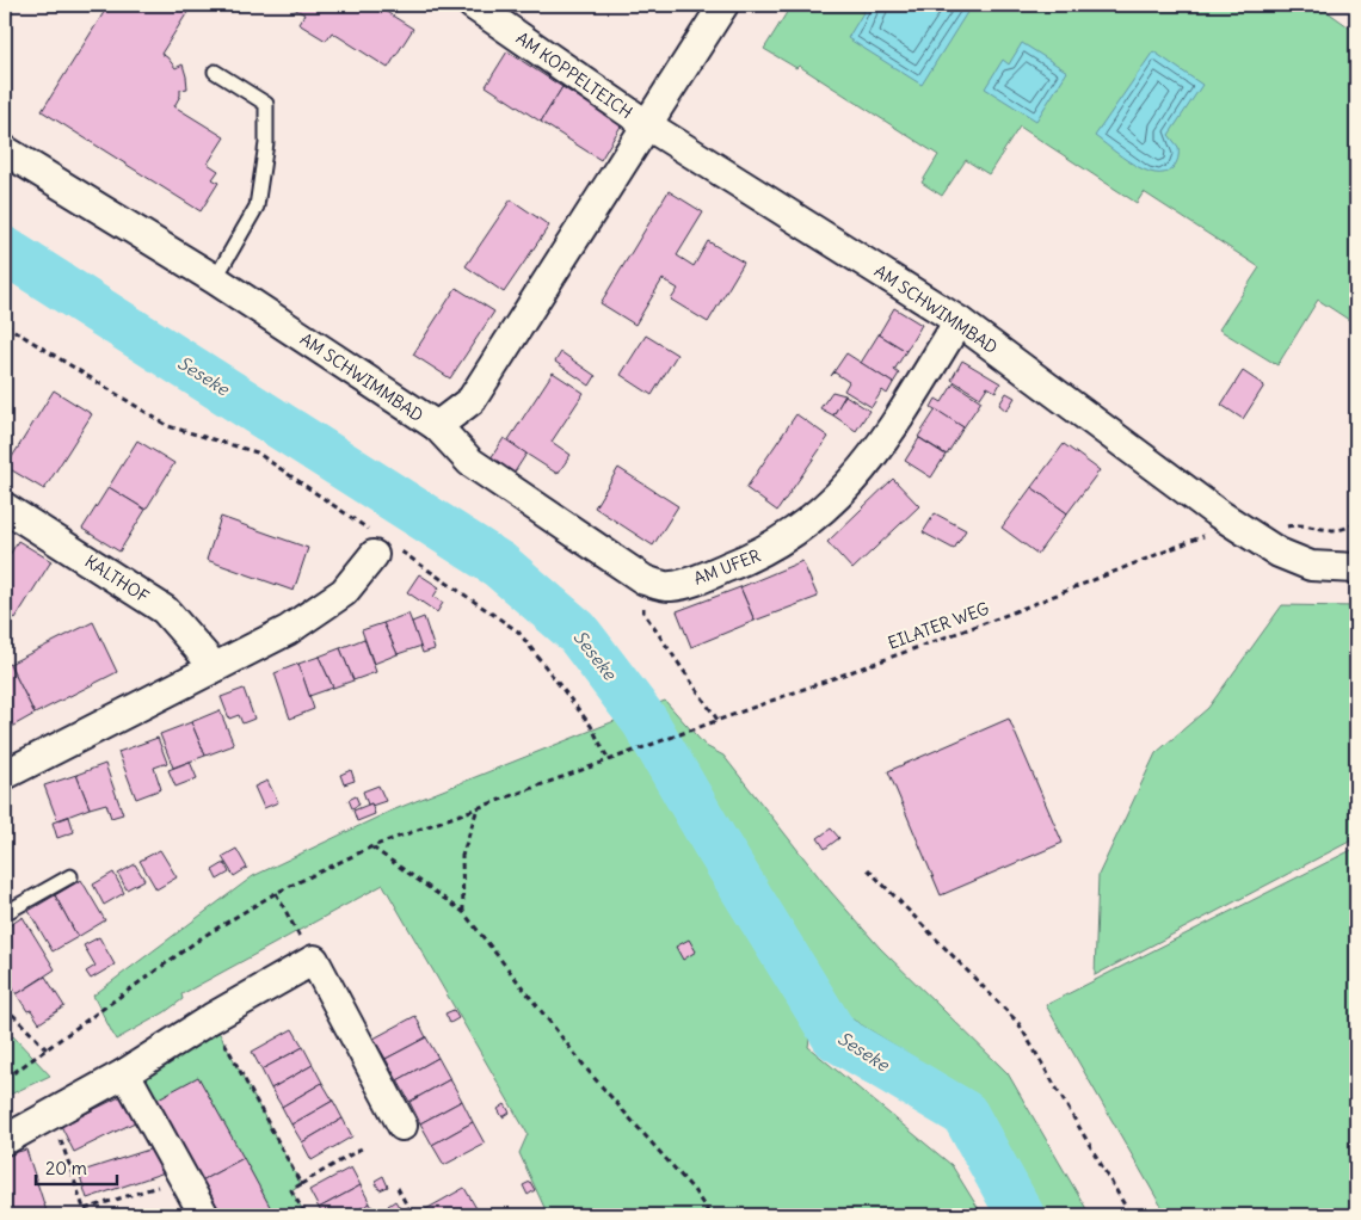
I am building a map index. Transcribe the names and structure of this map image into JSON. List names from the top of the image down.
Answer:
{
  "streets": {
    "street": [
      "AM KOPPELTEICH",
      "AM SCHWIMMBAD",
      "AM UFER",
      "KALTHOF"
    ],
    "path": ["EILATER WEG"]
  },
  "crossings": [
    ["AM KOPPELTEICH", "AM SCHWIMMBAD"],
    ["AM SCHWIMMBAD", "AM UFER"]
  ],
  "water": ["Seseke"],
  "scale_bar": "20 m"
}
